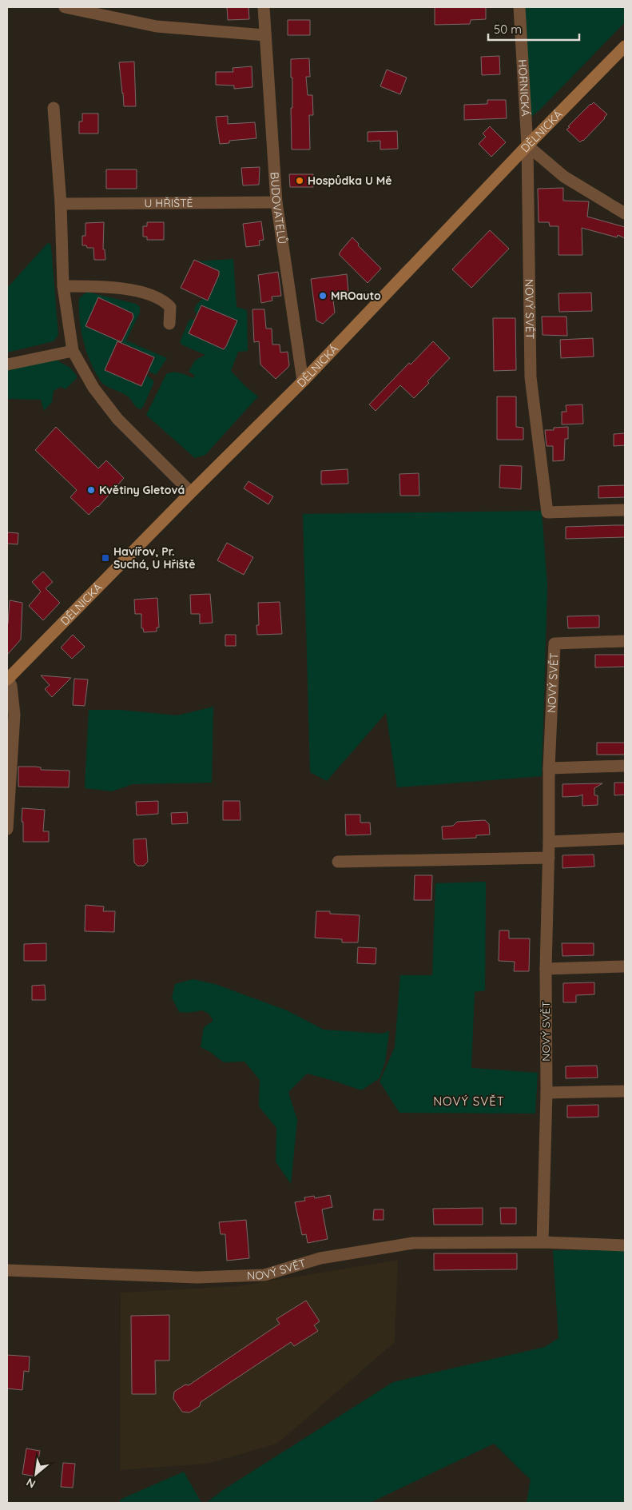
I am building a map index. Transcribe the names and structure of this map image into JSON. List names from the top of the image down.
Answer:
{
  "streets": {
    "street": [
      "HORNICKÁ",
      "DĚLNICKÁ",
      "U HŘIŠTĚ",
      "BUDOVATELŮ",
      "NOVÝ SVĚT"
    ]
  },
  "crossings": [
    ["HORNICKÁ", "DĚLNICKÁ"],
    ["HORNICKÁ", "NOVÝ SVĚT"],
    ["DĚLNICKÁ", "BUDOVATELŮ"],
    ["DĚLNICKÁ", "NOVÝ SVĚT"],
    ["U HŘIŠTĚ", "BUDOVATELŮ"]
  ],
  "districts": ["NOVÝ SVĚT"],
  "places": {
    "other": ["Hospůdka U Mě", "MROauto", "Květiny Gletová"],
    "transit": ["Havířov, Pr. Suchá, U Hřiště"]
  },
  "scale_bar": "50 m",
  "north": "bottom left"
}
